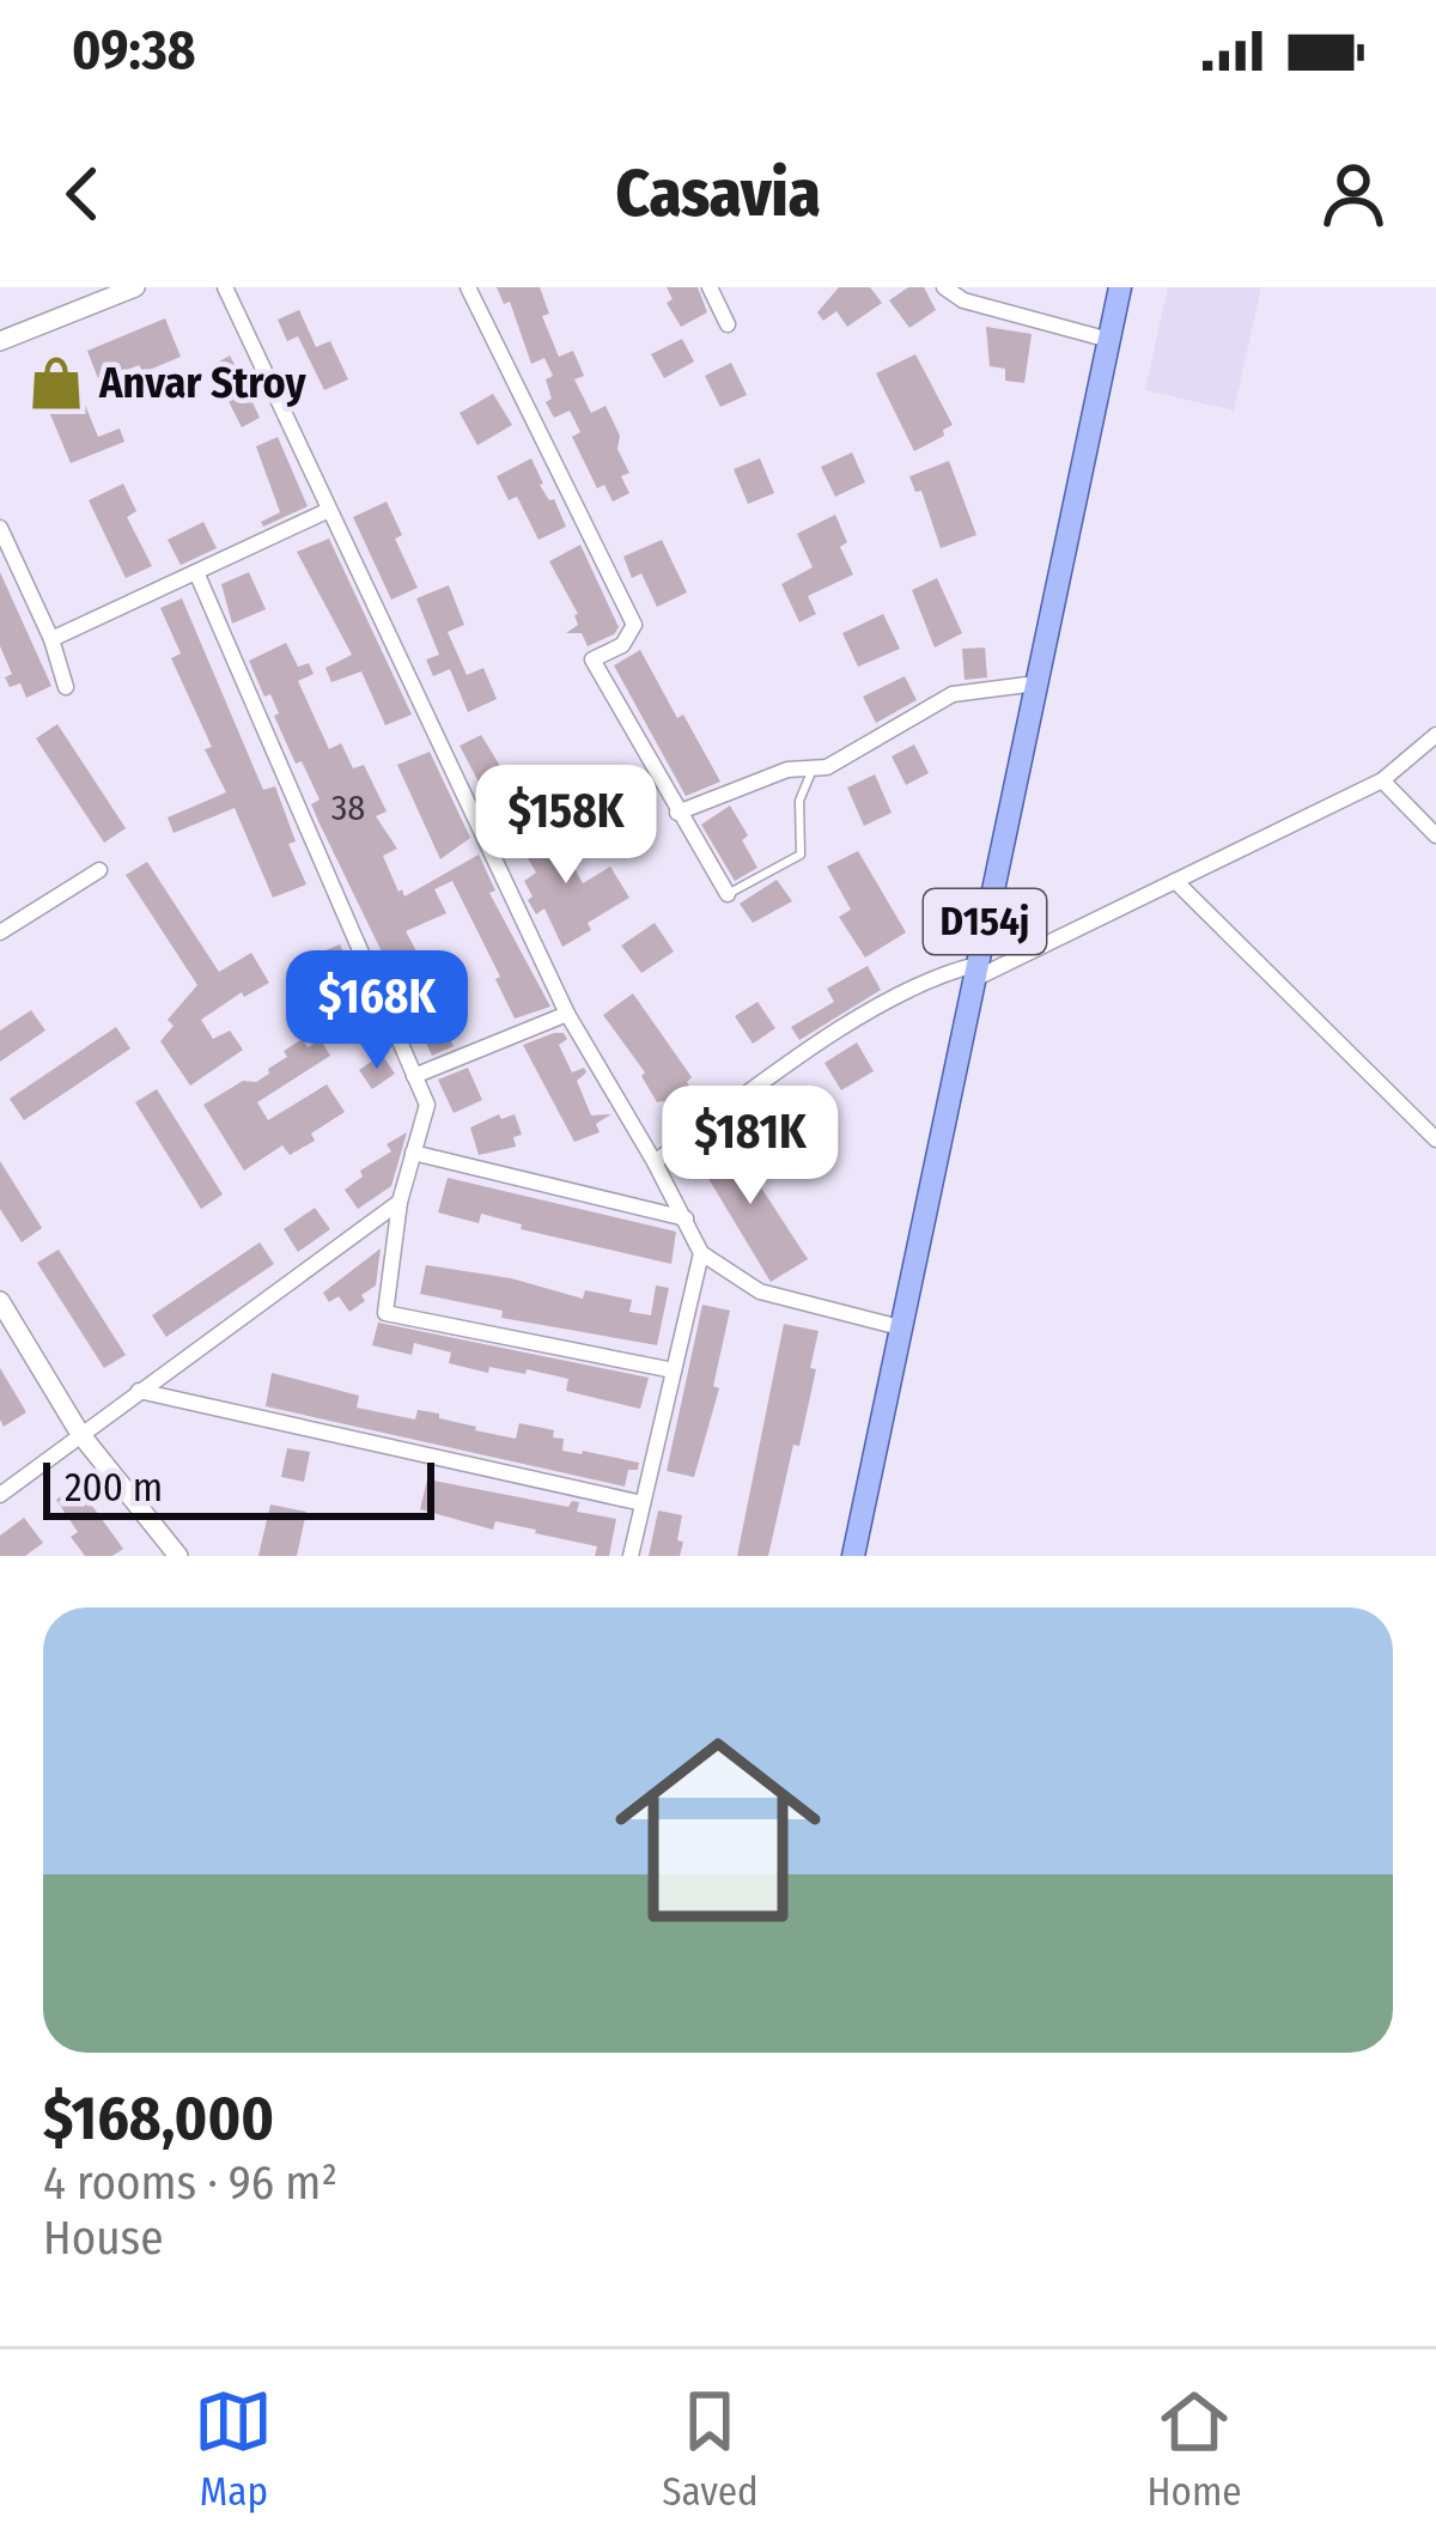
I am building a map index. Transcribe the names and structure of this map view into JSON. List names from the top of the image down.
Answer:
{
  "streets": {
    "main road": ["D154j"]
  },
  "places": {
    "shop": ["Anvar Stroy"]
  },
  "house_numbers": ["38"],
  "scale_bar": "200 m",
  "page": {
    "status": "09:38",
    "header": "Casavia",
    "price": ["$158K", "$168K", "$181K"],
    "scale": "200 m",
    "list": [
      {
        "name": "$168,000",
        "note": "4 rooms · 96 m² · House"
      }
    ],
    "tabs": ["Map", "Saved", "Home"]
  }
}
